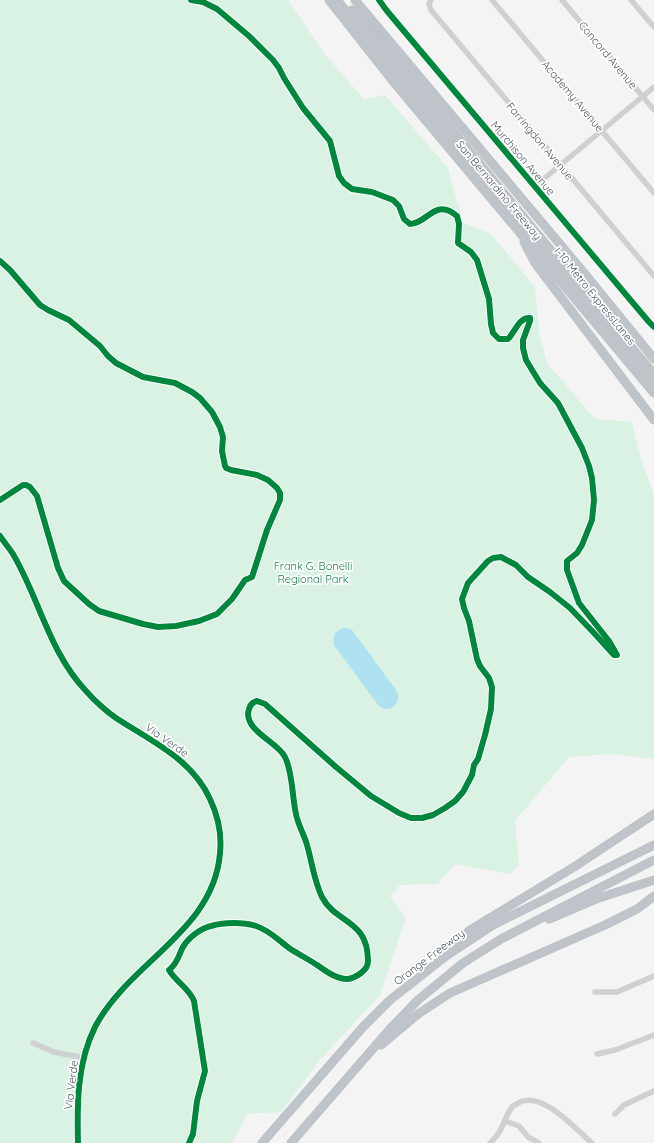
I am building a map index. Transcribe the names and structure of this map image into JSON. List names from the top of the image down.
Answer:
{
  "streets": {
    "highway": ["San Bernardino Freeway", "I-10 Metro ExpressLanes", "Orange Freeway"],
    "main road": ["Via Verde"],
    "street": [
      "Concord Avenue",
      "Academy Avenue",
      "Farringdon Avenue",
      "Murchison Avenue"
    ]
  },
  "parks": ["Frank G. Bonelli Regional Park"]
}
